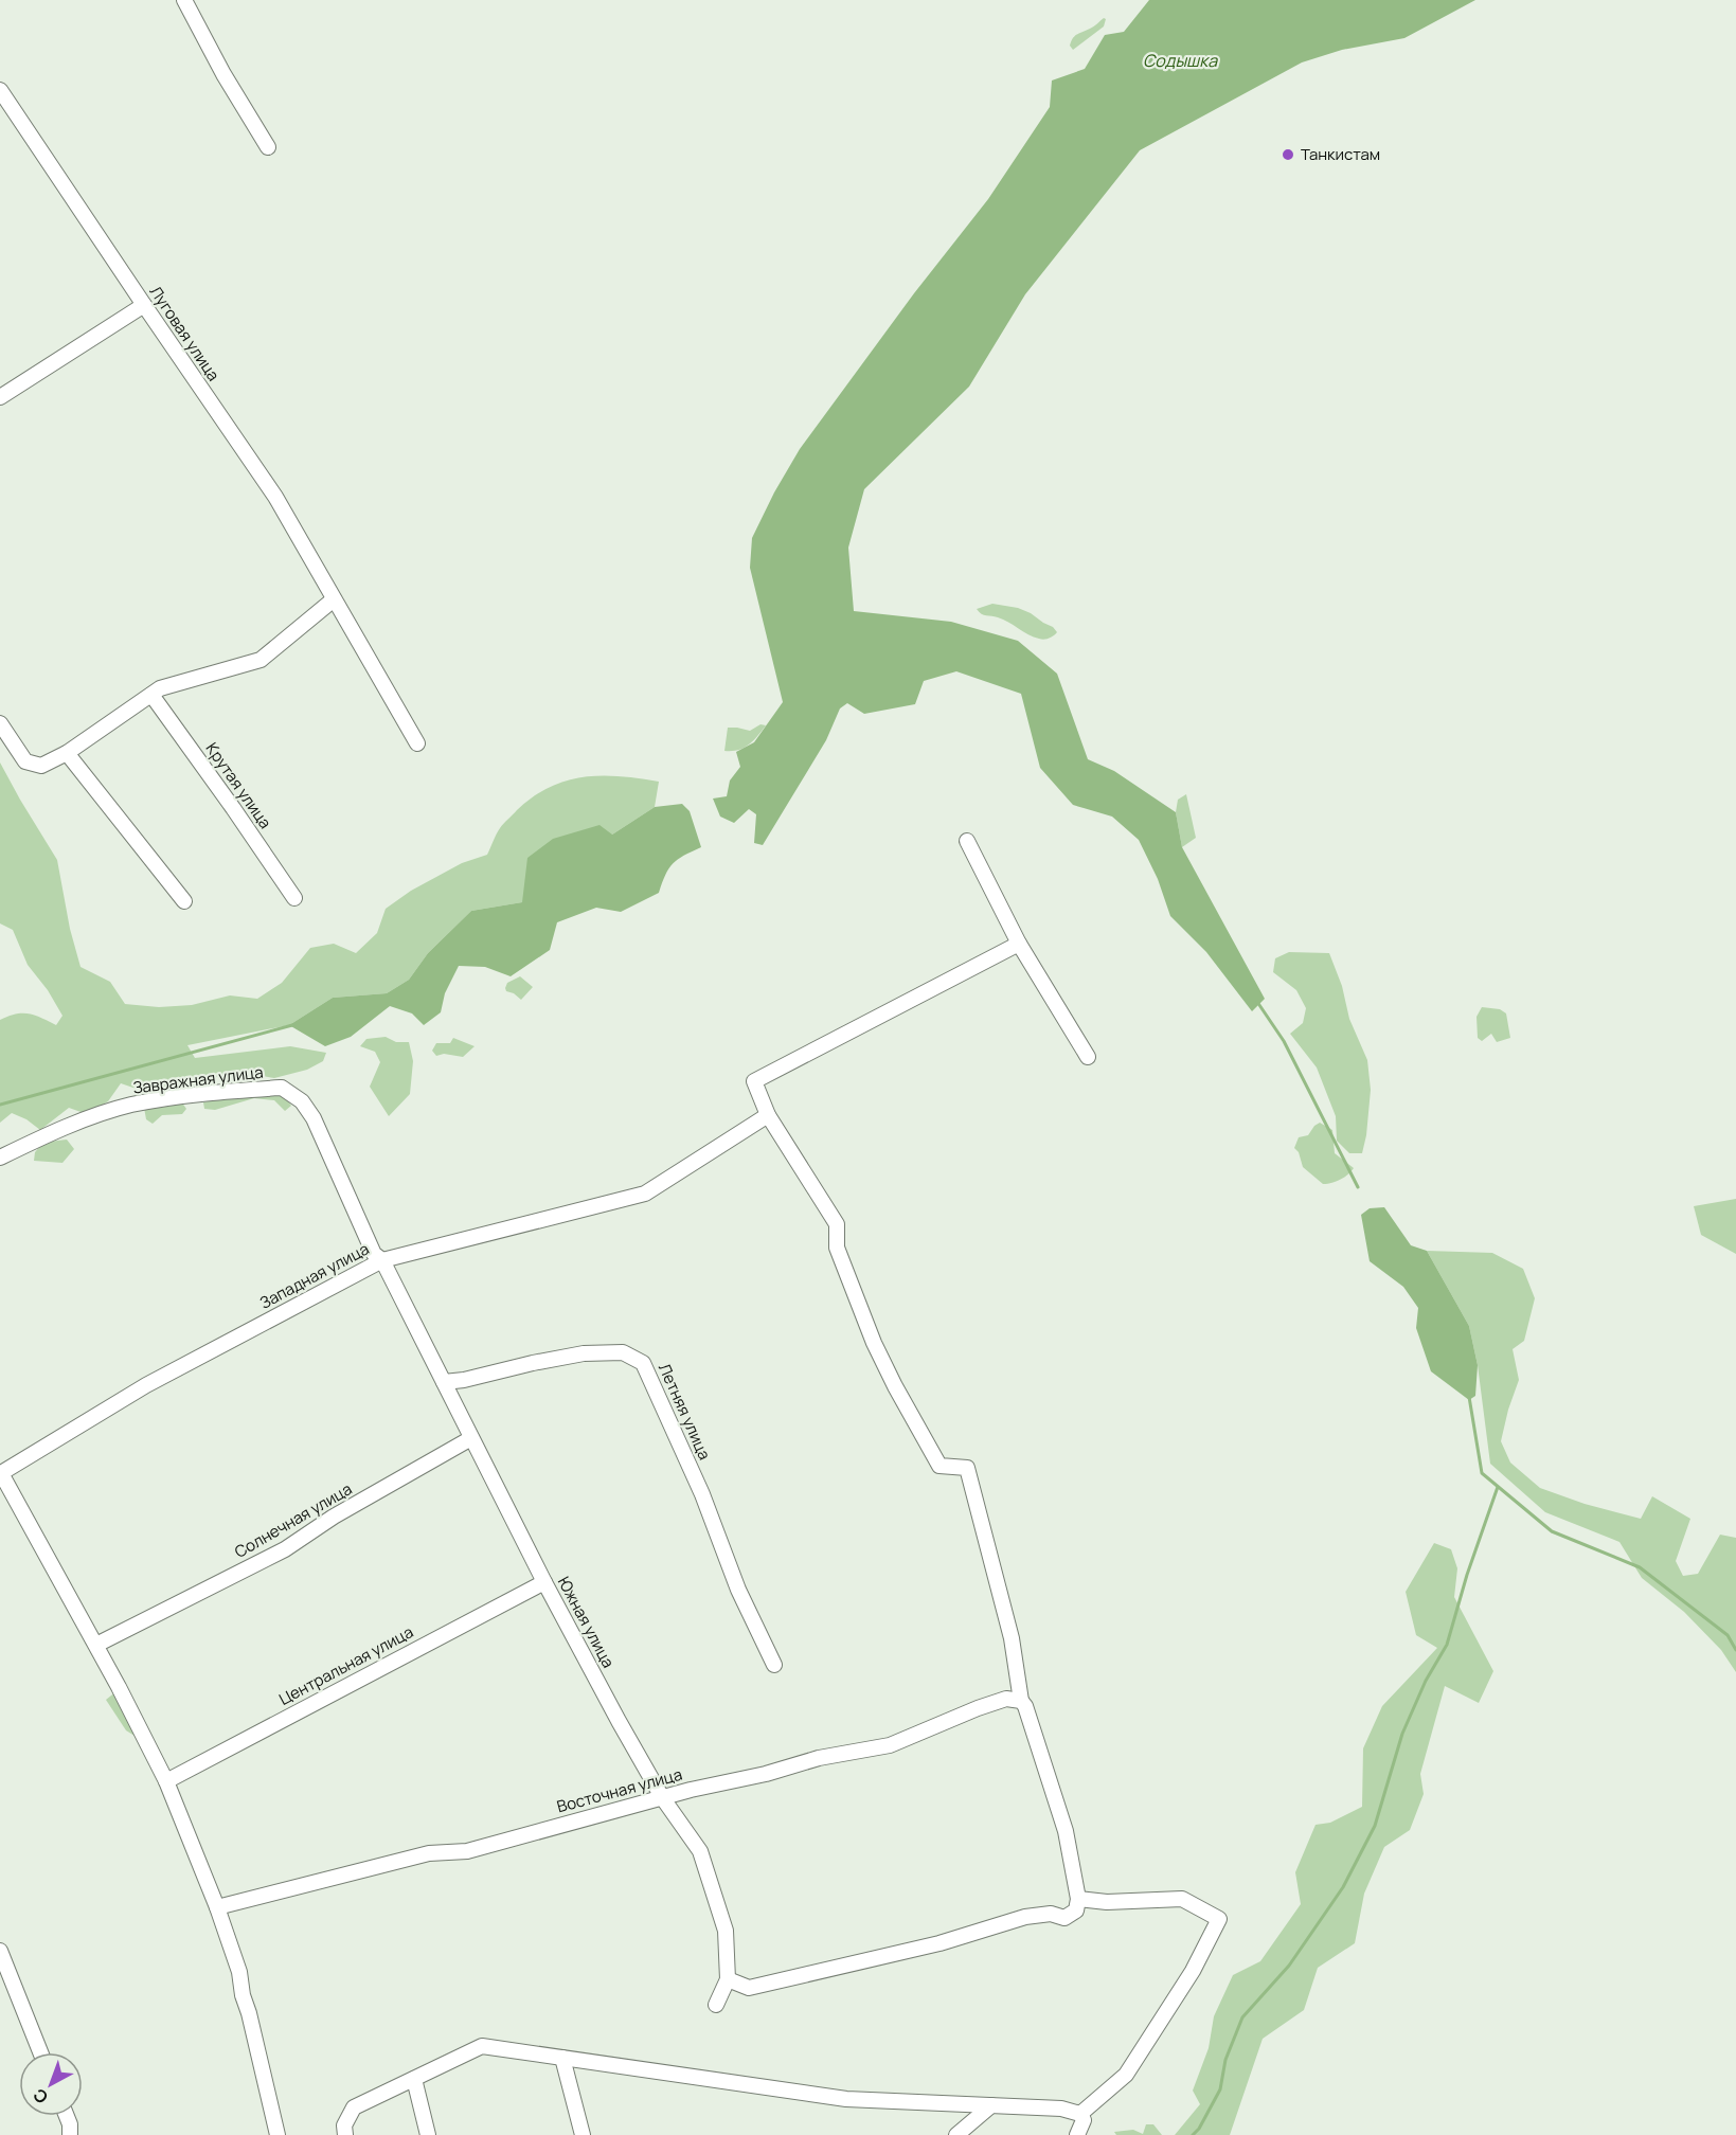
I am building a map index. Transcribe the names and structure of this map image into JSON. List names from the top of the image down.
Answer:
{
  "streets": {
    "street": [
      "Луговая улица",
      "Крутая улица",
      "Завражная улица",
      "Западная улица",
      "Летняя улица",
      "Солнечная улица",
      "Южная улица",
      "Центральная улица",
      "Восточная улица"
    ]
  },
  "crossings": [
    ["Завражная улица", "Западная улица"],
    ["Завражная улица", "Южная улица"],
    ["Западная улица", "Южная улица"],
    ["Летняя улица", "Южная улица"],
    ["Солнечная улица", "Южная улица"],
    ["Южная улица", "Центральная улица"],
    ["Южная улица", "Восточная улица"]
  ],
  "water": ["Содышка"],
  "places": ["Танкистам"],
  "north": "bottom left"
}
